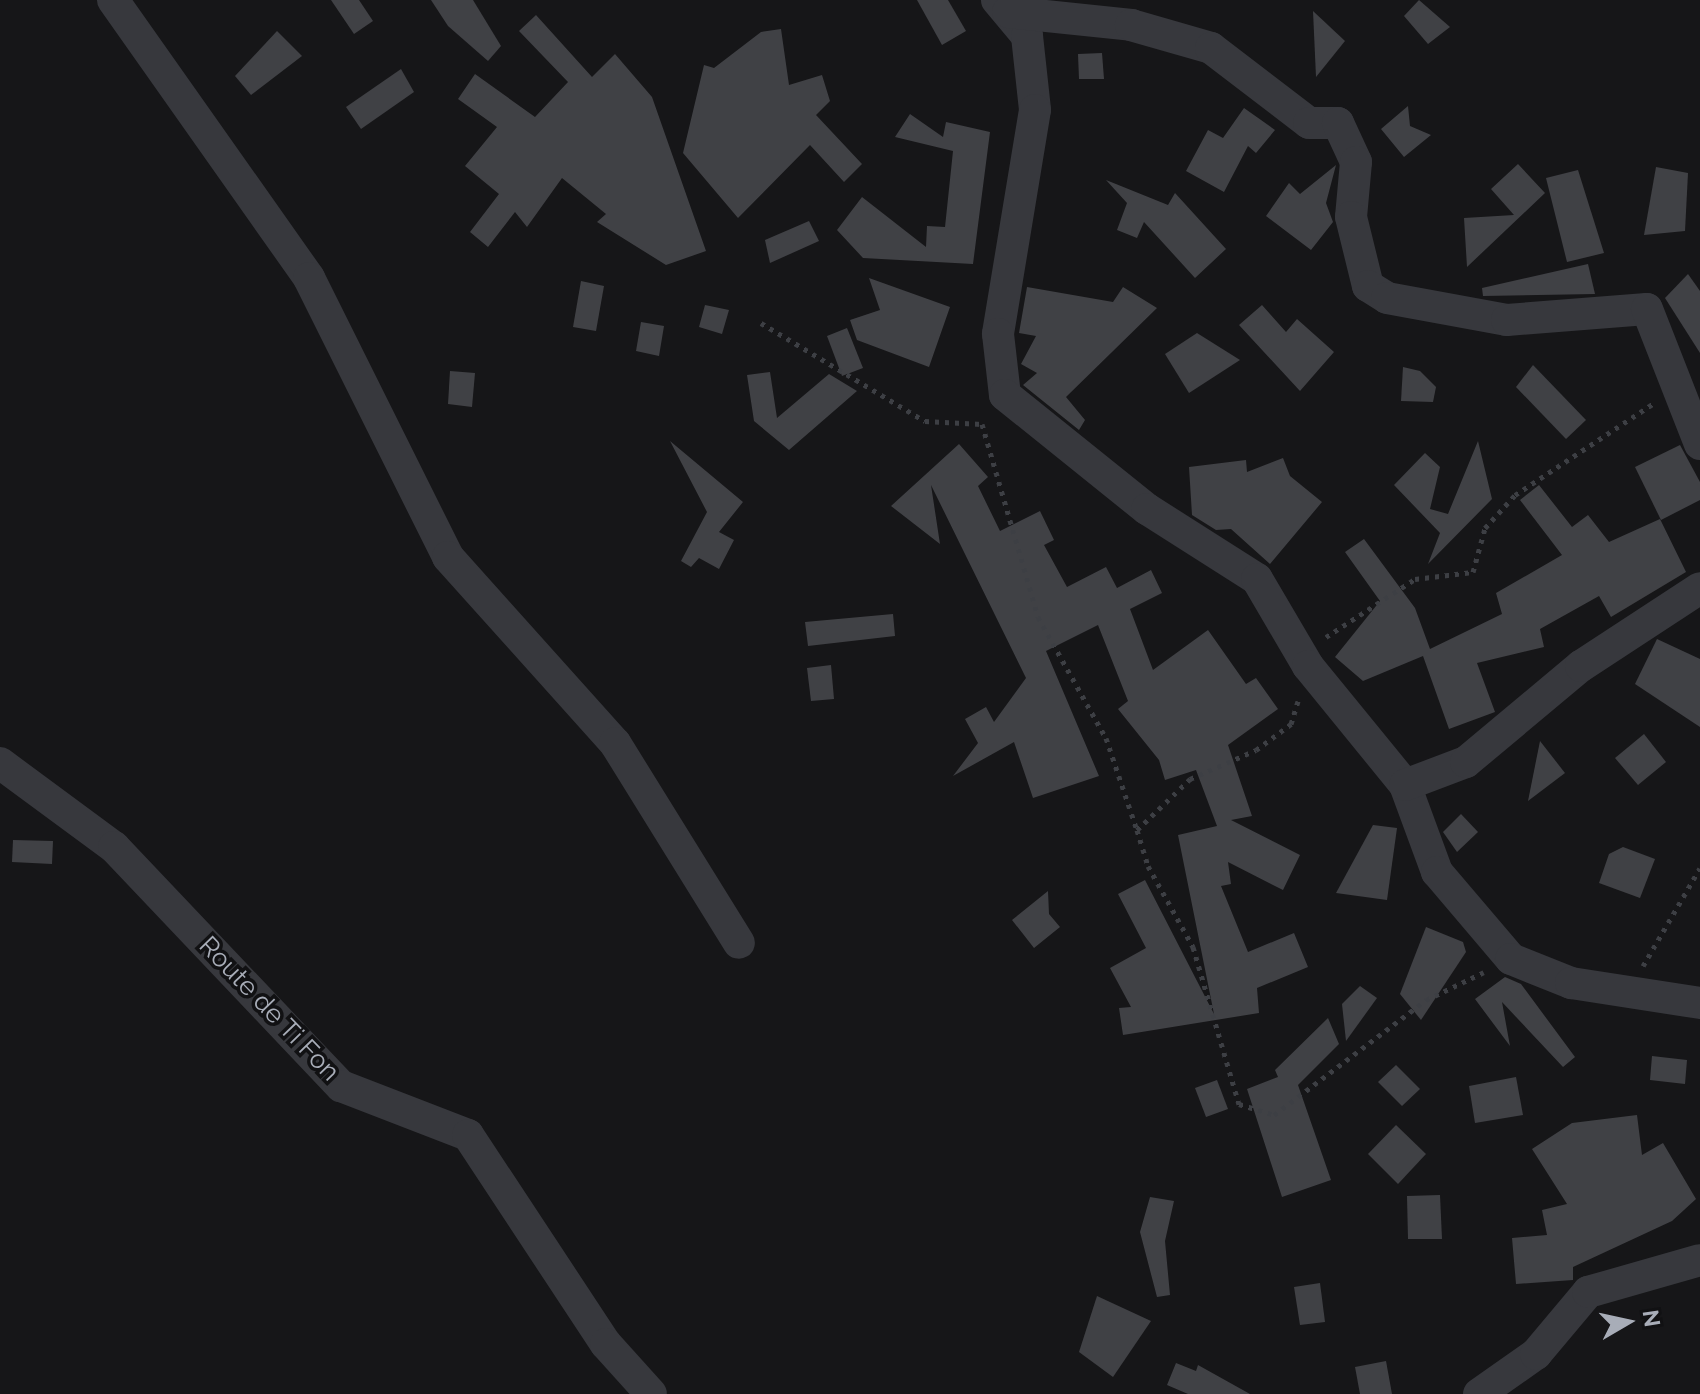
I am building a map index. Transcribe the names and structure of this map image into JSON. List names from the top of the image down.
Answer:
{
  "streets": {
    "street": ["Route de Ti Fon"]
  },
  "north": "right"
}
